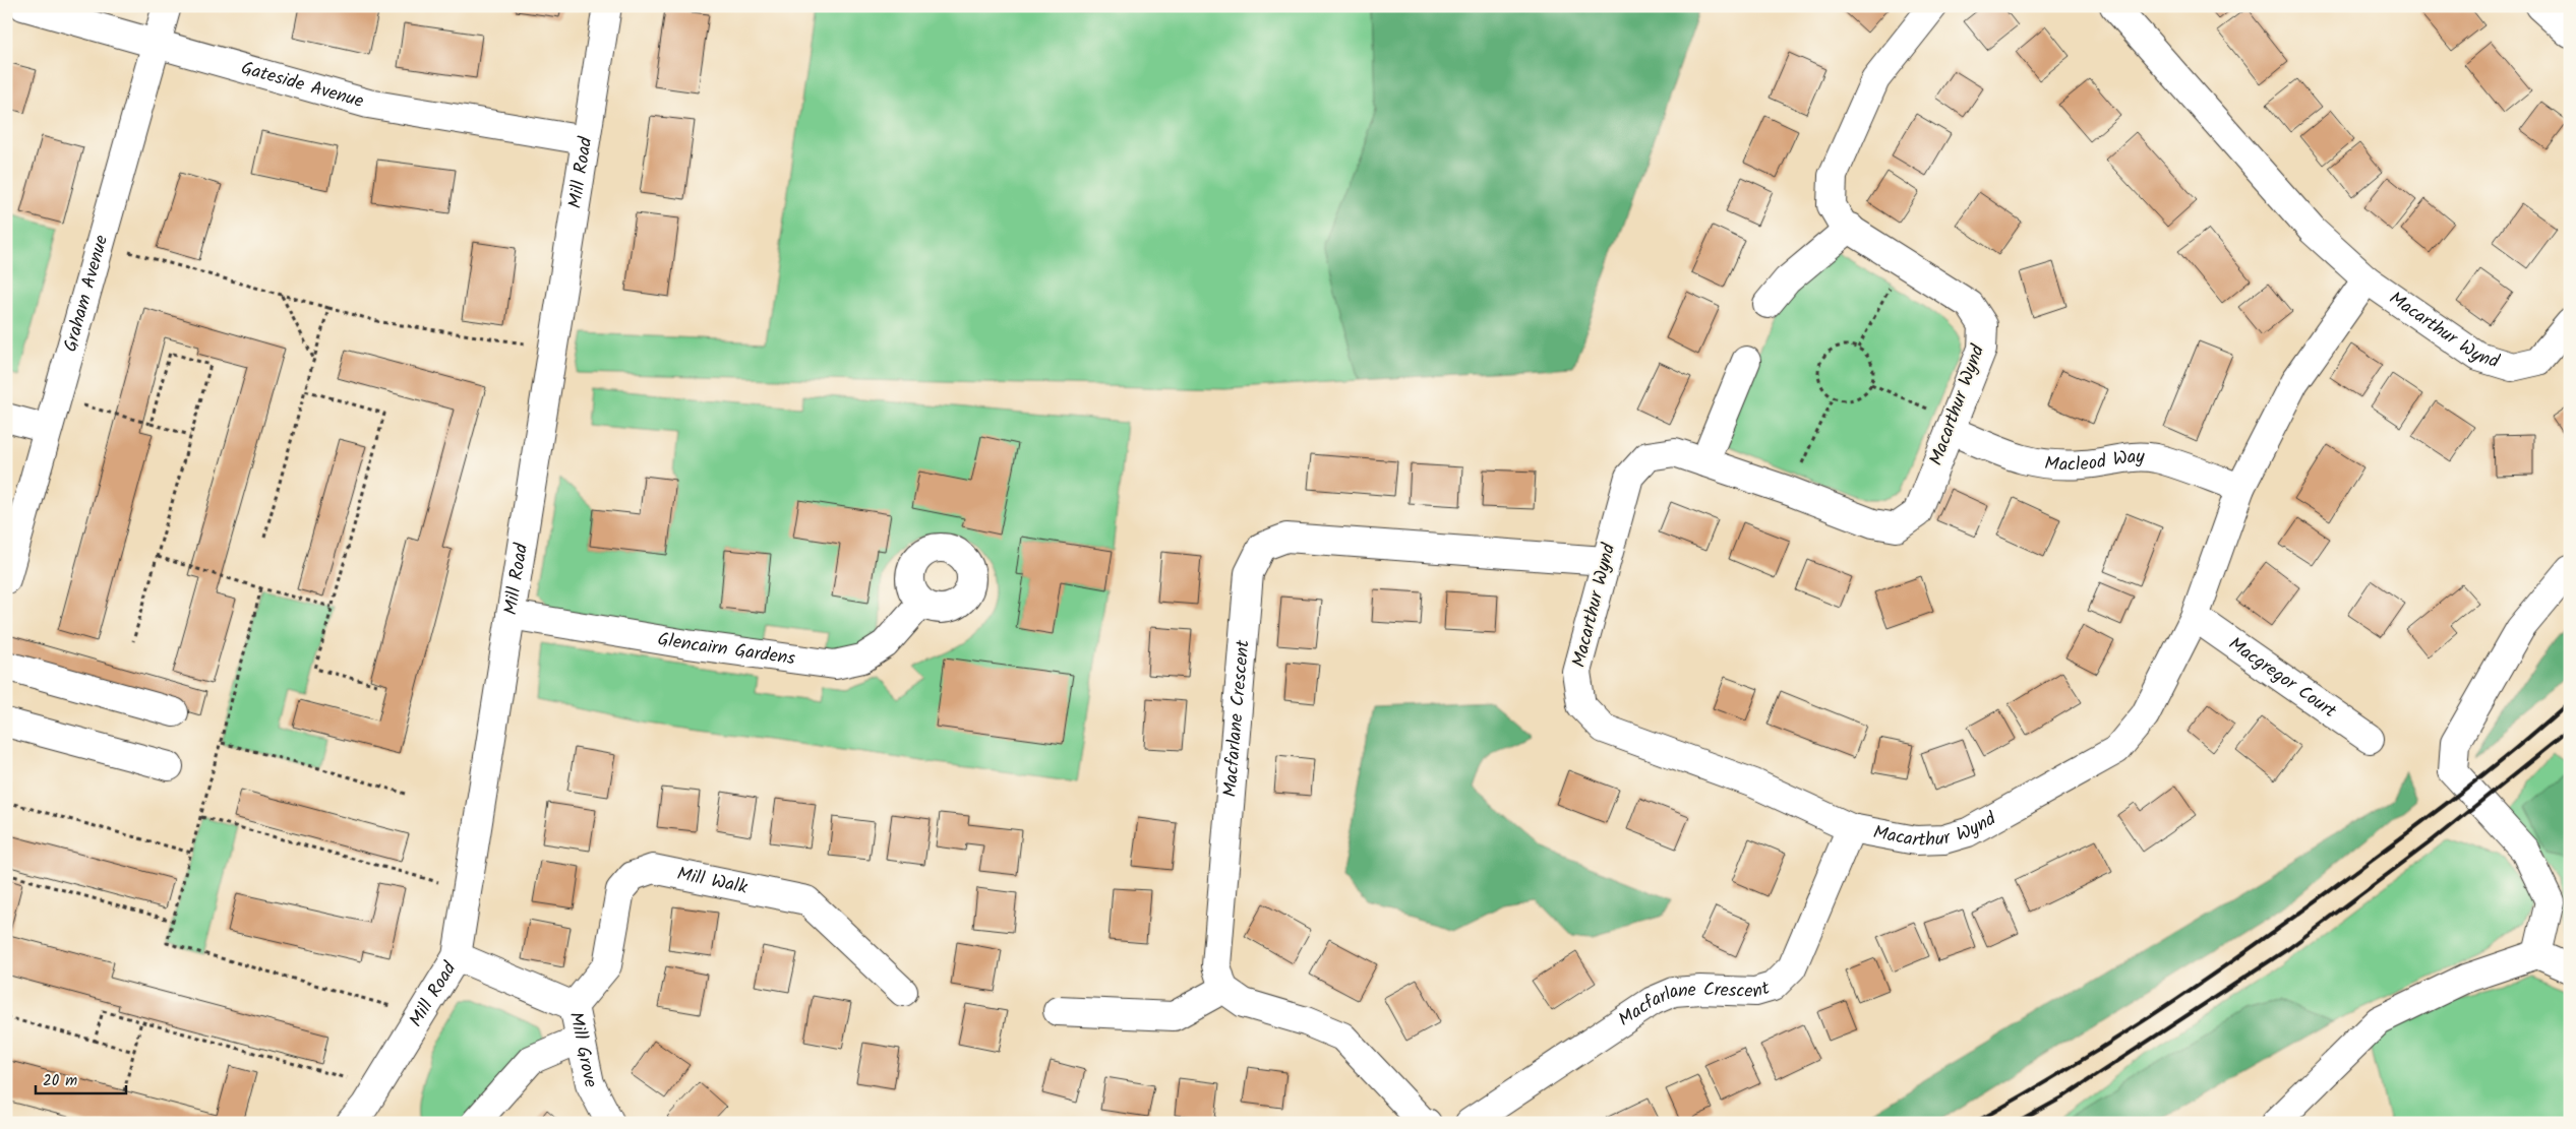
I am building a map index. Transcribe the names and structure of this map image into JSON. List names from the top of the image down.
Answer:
{
  "streets": {
    "street": [
      "Gateside Avenue",
      "Mill Road",
      "Graham Avenue",
      "Macarthur Wynd",
      "Macleod Way",
      "Glencairn Gardens",
      "Macgregor Court",
      "Macfarlane Crescent",
      "Mill Walk",
      "Mill Grove"
    ]
  },
  "crossings": [
    ["Gateside Avenue", "Mill Road"],
    ["Gateside Avenue", "Graham Avenue"],
    ["Mill Road", "Glencairn Gardens"],
    ["Mill Road", "Mill Grove"],
    ["Macarthur Wynd", "Macleod Way"],
    ["Macarthur Wynd", "Macgregor Court"],
    ["Macarthur Wynd", "Macfarlane Crescent"],
    ["Mill Walk", "Mill Grove"]
  ],
  "scale_bar": "20 m"
}
